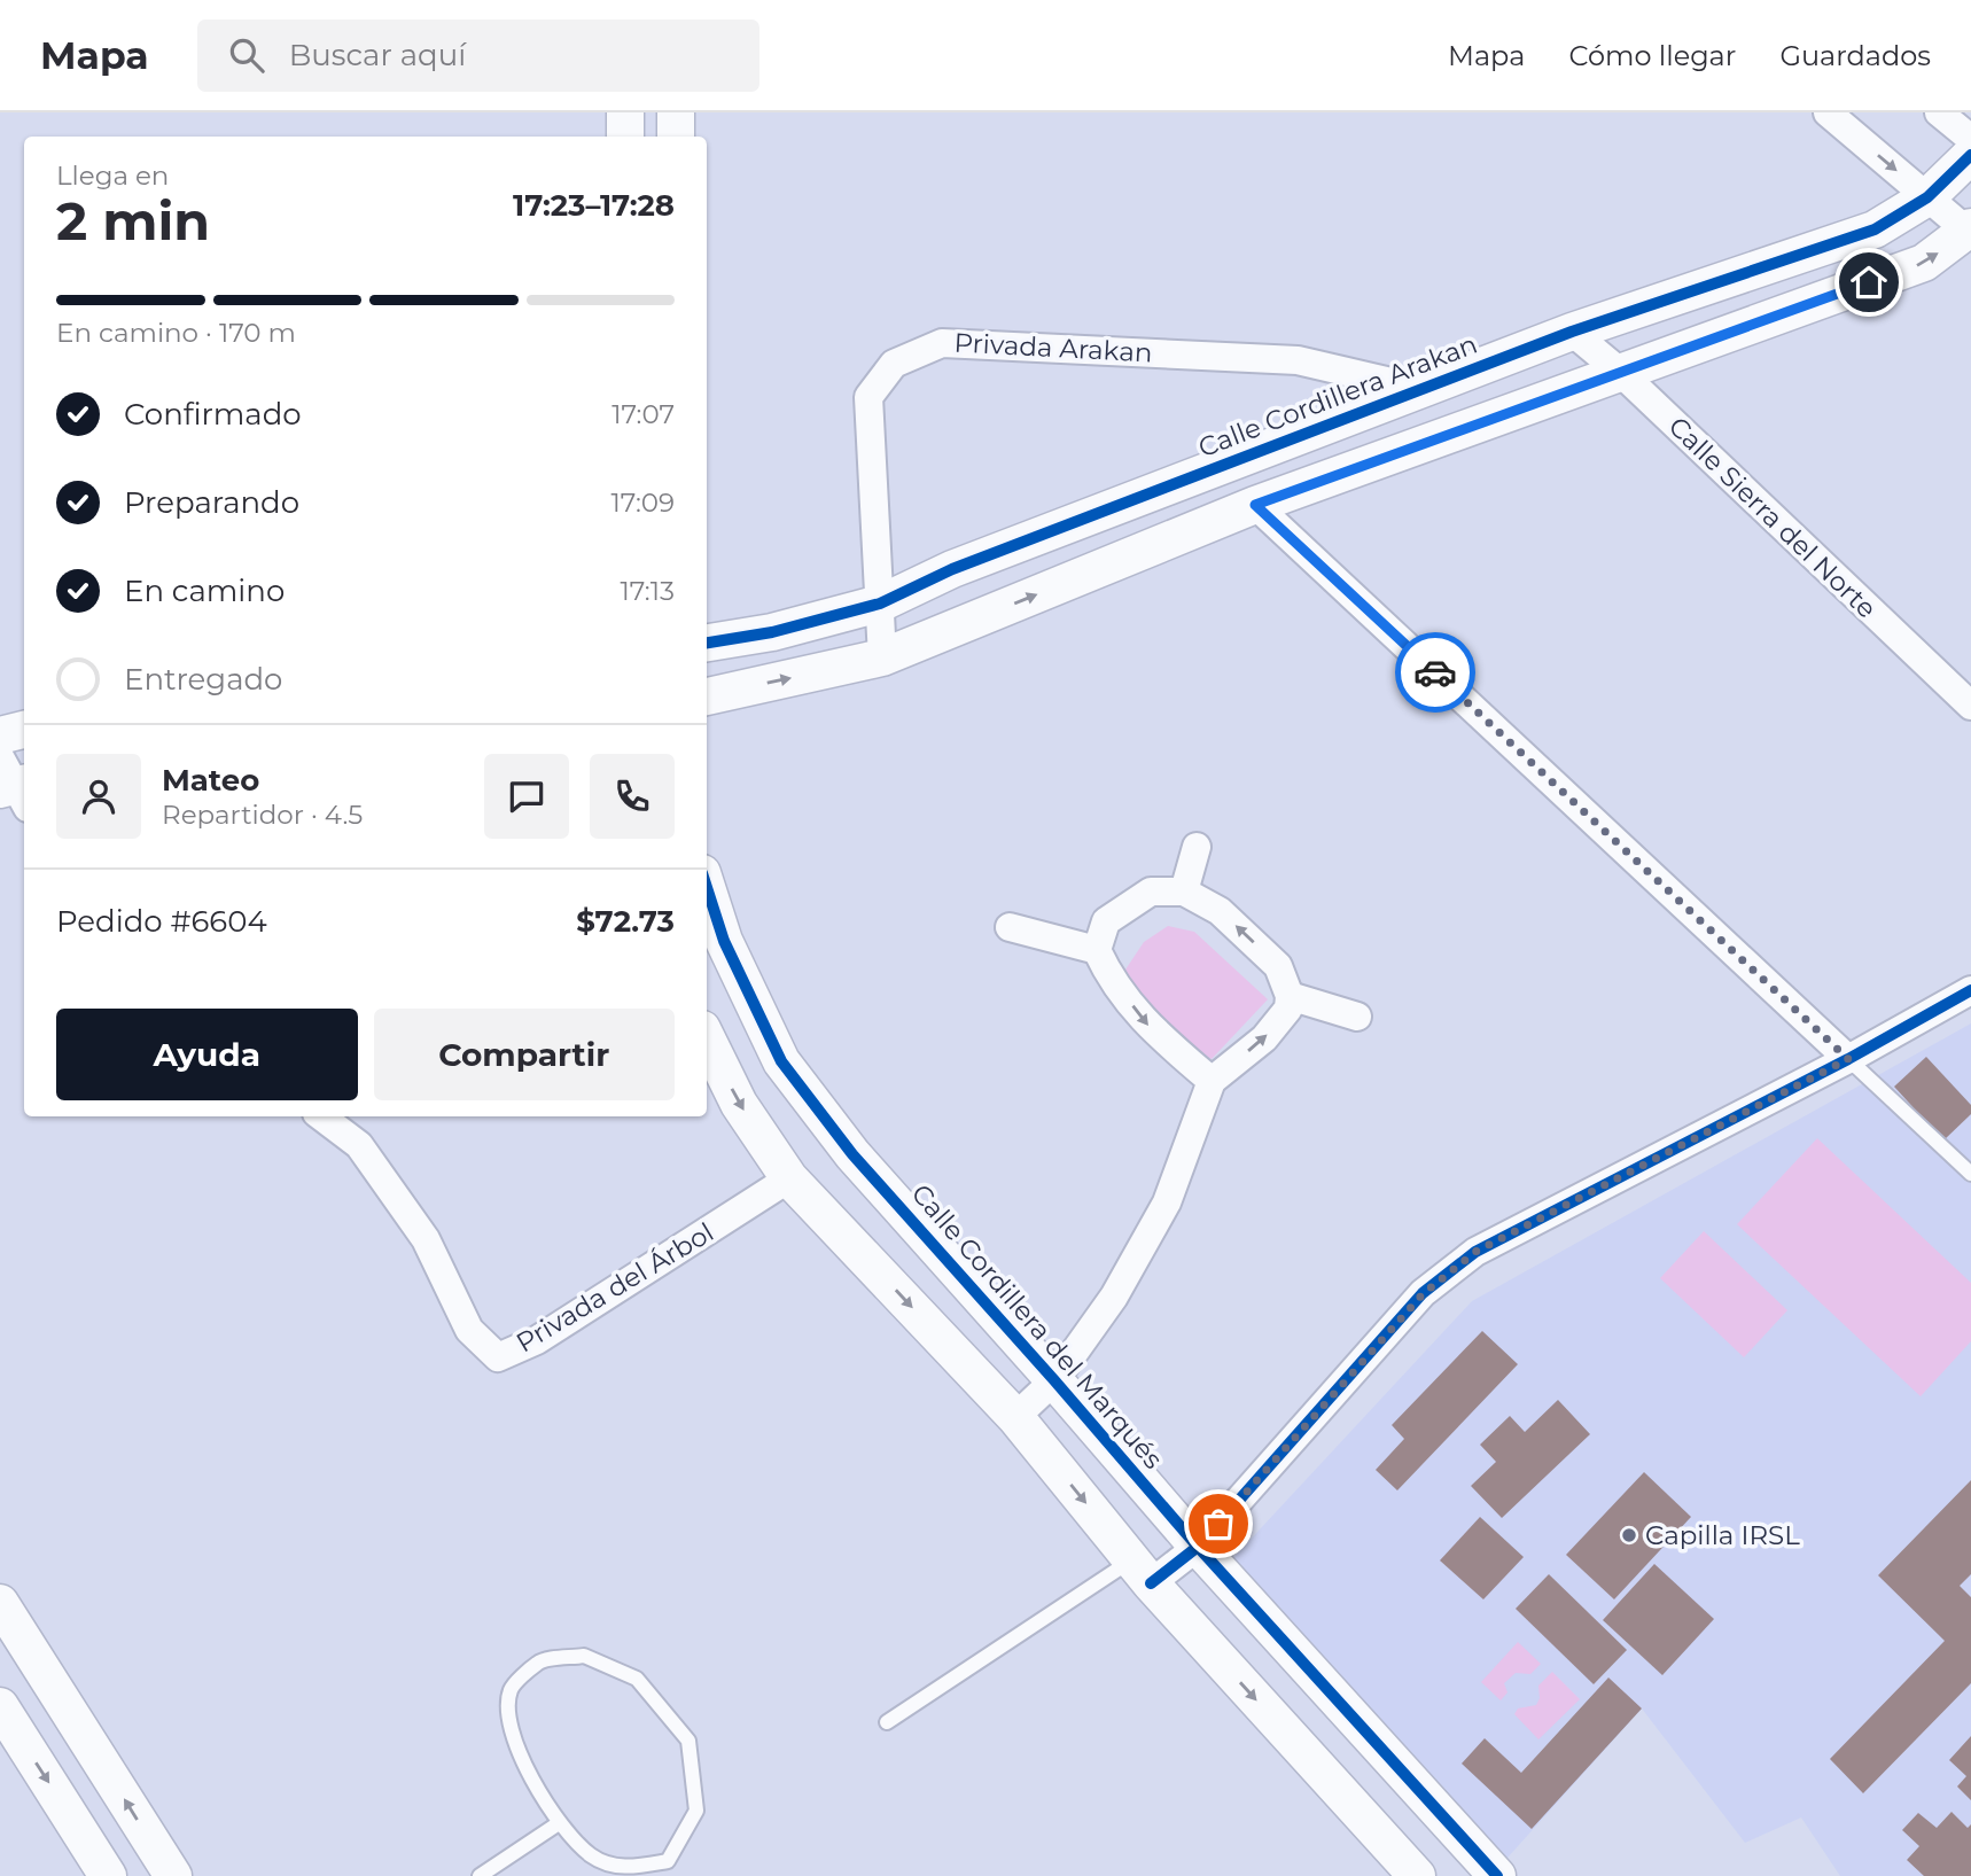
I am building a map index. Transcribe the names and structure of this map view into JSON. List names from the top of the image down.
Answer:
{
  "streets": {
    "street": [
      "Privada Arakan",
      "Calle Cordillera Arakan",
      "Calle Sierra del Norte",
      "Privada del Árbol",
      "Calle Cordillera del Marqués"
    ]
  },
  "crossings": [
    ["Privada Arakan", "Calle Cordillera Arakan"],
    ["Calle Cordillera Arakan", "Calle Sierra del Norte"]
  ],
  "places": ["Capilla IRSL"],
  "page": {
    "header": "Mapa",
    "search": "Buscar aquí",
    "nav": ["Mapa", "Cómo llegar", "Guardados"],
    "heading": ["2 min", "Llega en", "17:23–17:28"],
    "panel": [
      "Mateo",
      "Repartidor · 4.5",
      "Pedido #6604",
      "$72.73"
    ],
    "bar": "En camino · 170 m",
    "list": [
      ["Confirmado", "17:07"],
      ["Preparando", "17:09"],
      ["En camino", "17:13"],
      "Entregado"
    ],
    "buttons": ["Ayuda", "Compartir"]
  }
}
